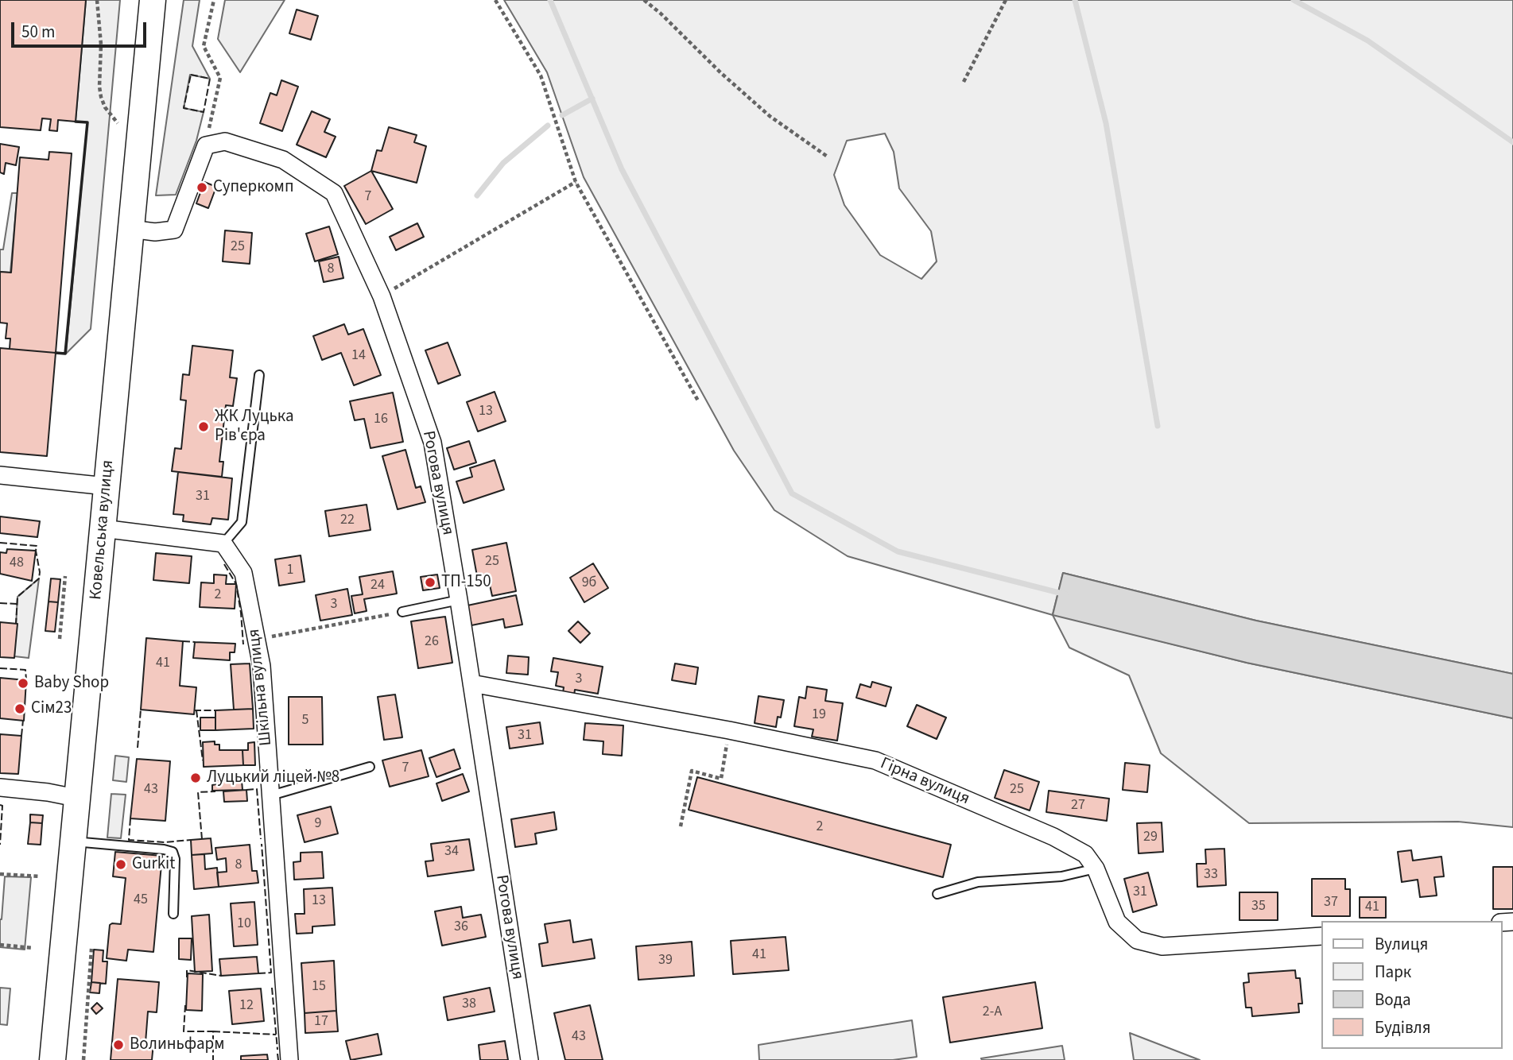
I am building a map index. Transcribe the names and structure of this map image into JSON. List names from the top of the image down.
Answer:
{
  "streets": {
    "main road": ["Ковельська вулиця"],
    "street": ["Рогова вулиця", "Шкільна вулиця", "Гірна вулиця"]
  },
  "crossings": [
    ["Рогова вулиця", "Гірна вулиця"]
  ],
  "places": [
    "Суперкомп",
    "ЖК Луцька Рів'єра",
    "ТП-150",
    "Baby Shop",
    "Сім23",
    "Луцький ліцей №8",
    "Gurkit",
    "Волиньфарм"
  ],
  "house_numbers": [
    "7",
    "25",
    "8",
    "14",
    "13",
    "16",
    "31",
    "22",
    "25",
    "48",
    "1",
    "9б",
    "24",
    "2",
    "3",
    "26",
    "41",
    "3",
    "19",
    "5",
    "31",
    "7",
    "43",
    "25",
    "27",
    "9",
    "2",
    "29",
    "34",
    "8",
    "33",
    "31",
    "45",
    "13",
    "37",
    "35",
    "41",
    "10",
    "36",
    "41",
    "39",
    "15",
    "38",
    "12",
    "2-А",
    "17",
    "43"
  ],
  "legend": [
    "Вулиця",
    "Парк",
    "Вода",
    "Будівля"
  ],
  "scale_bar": "50 m"
}
